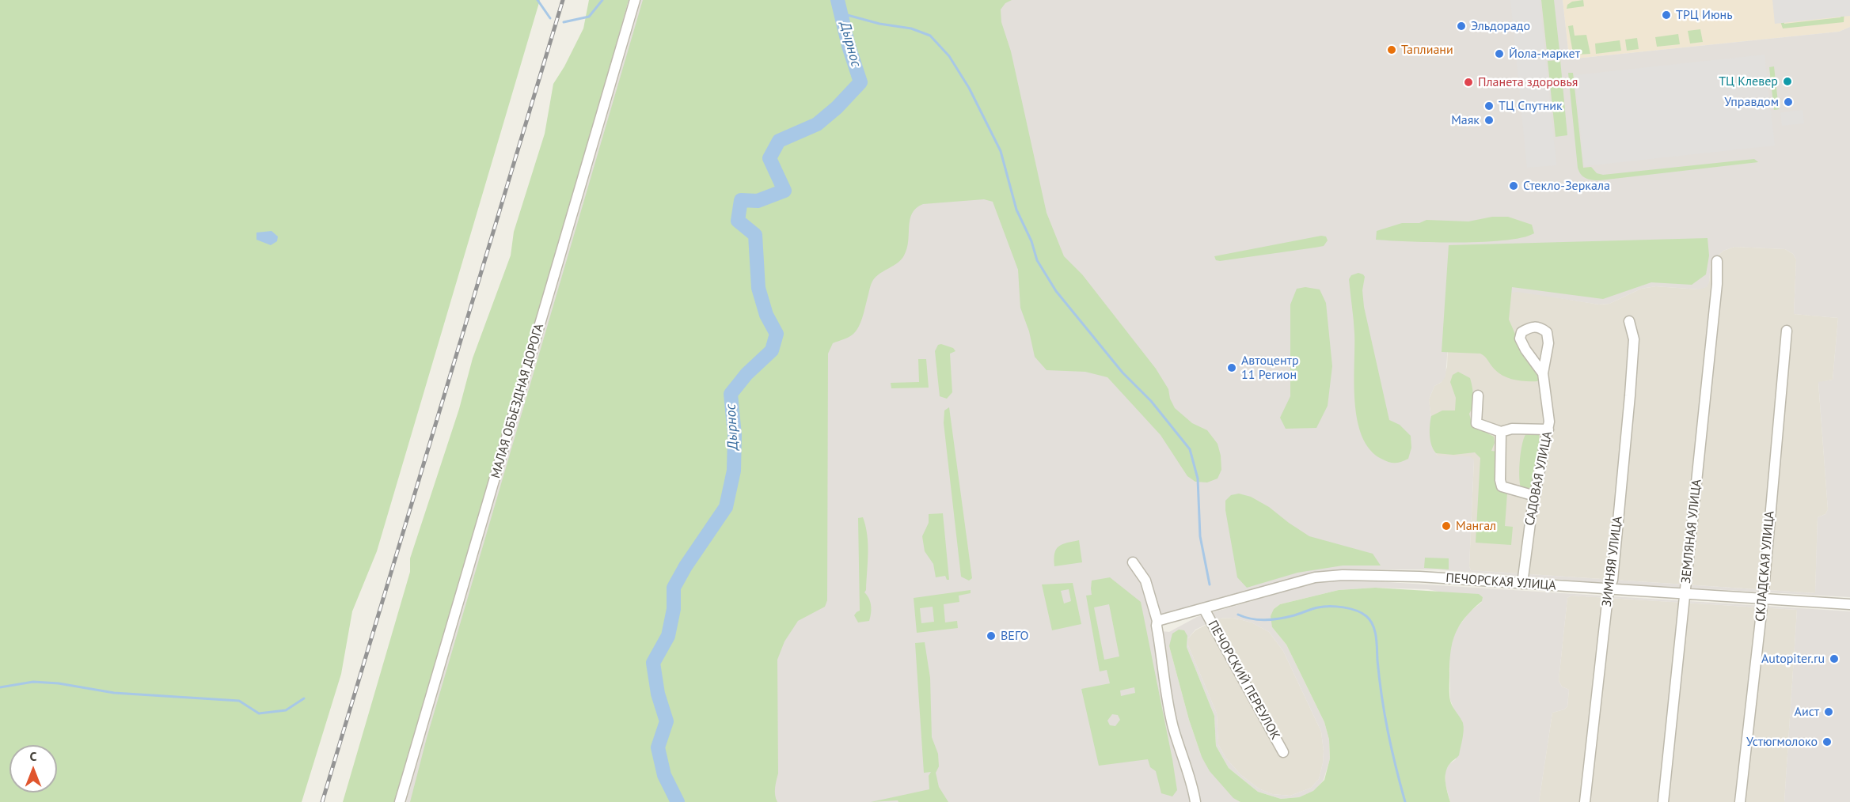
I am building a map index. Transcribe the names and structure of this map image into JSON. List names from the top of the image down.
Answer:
{
  "streets": {
    "street": [
      "МАЛАЯ ОБЪЕЗДНАЯ ДОРОГА",
      "САДОВАЯ УЛИЦА",
      "ЗЕМЛЯНАЯ УЛИЦА",
      "ЗИМНЯЯ УЛИЦА",
      "СКЛАДСКАЯ УЛИЦА",
      "ПЕЧОРСКАЯ УЛИЦА",
      "ПЕЧОРСКИЙ ПЕРЕУЛОК"
    ]
  },
  "crossings": [
    ["САДОВАЯ УЛИЦА", "ПЕЧОРСКАЯ УЛИЦА"],
    ["ЗЕМЛЯНАЯ УЛИЦА", "ПЕЧОРСКАЯ УЛИЦА"],
    ["ЗИМНЯЯ УЛИЦА", "ПЕЧОРСКАЯ УЛИЦА"],
    ["СКЛАДСКАЯ УЛИЦА", "ПЕЧОРСКАЯ УЛИЦА"],
    ["ПЕЧОРСКАЯ УЛИЦА", "ПЕЧОРСКИЙ ПЕРЕУЛОК"]
  ],
  "water": ["Дырнос"],
  "places": [
    "ТРЦ Июнь",
    "Эльдорадо",
    "Таплиани",
    "Йола-маркет",
    "ТЦ Клевер",
    "Планета здоровья",
    "Управдом",
    "ТЦ Спутник",
    "Маяк",
    "Стекло-Зеркала",
    "Автоцентр 11 Регион",
    "Мангал",
    "ВЕГО",
    "Autopiter.ru",
    "Аист",
    "Устюгмолоко"
  ],
  "north": "top"
}
